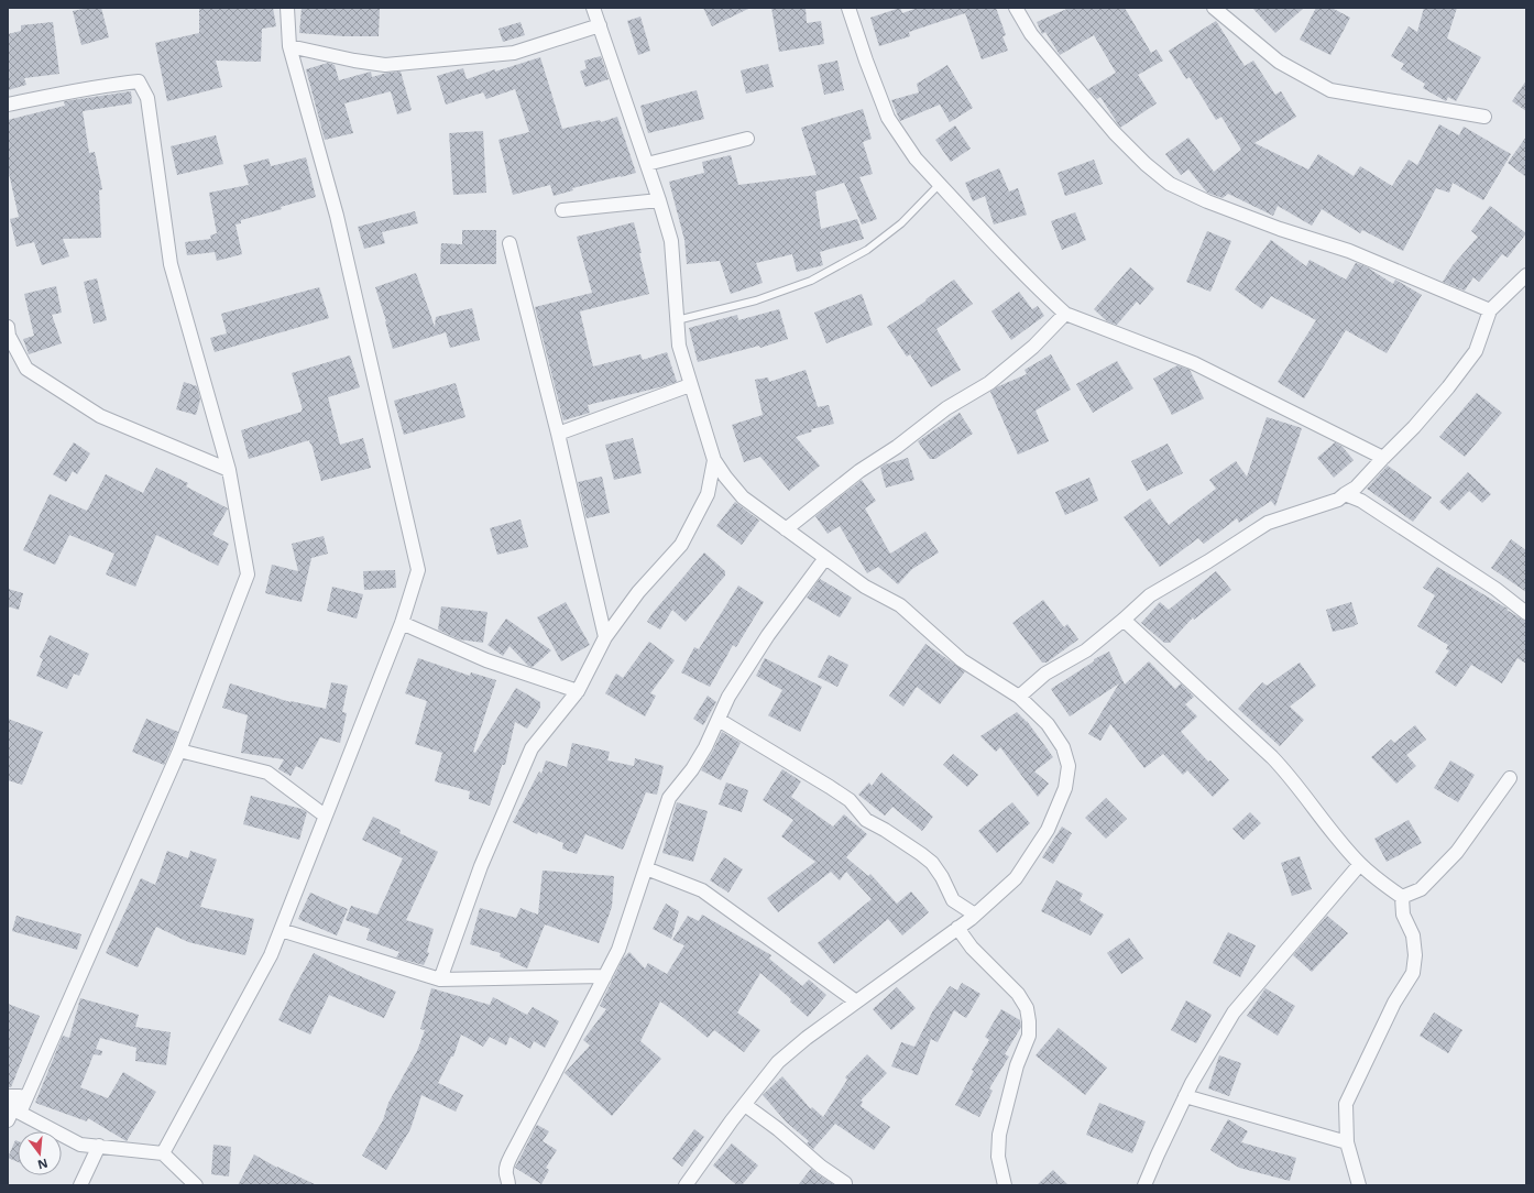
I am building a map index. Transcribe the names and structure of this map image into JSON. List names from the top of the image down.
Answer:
{
  "north": "bottom"
}
